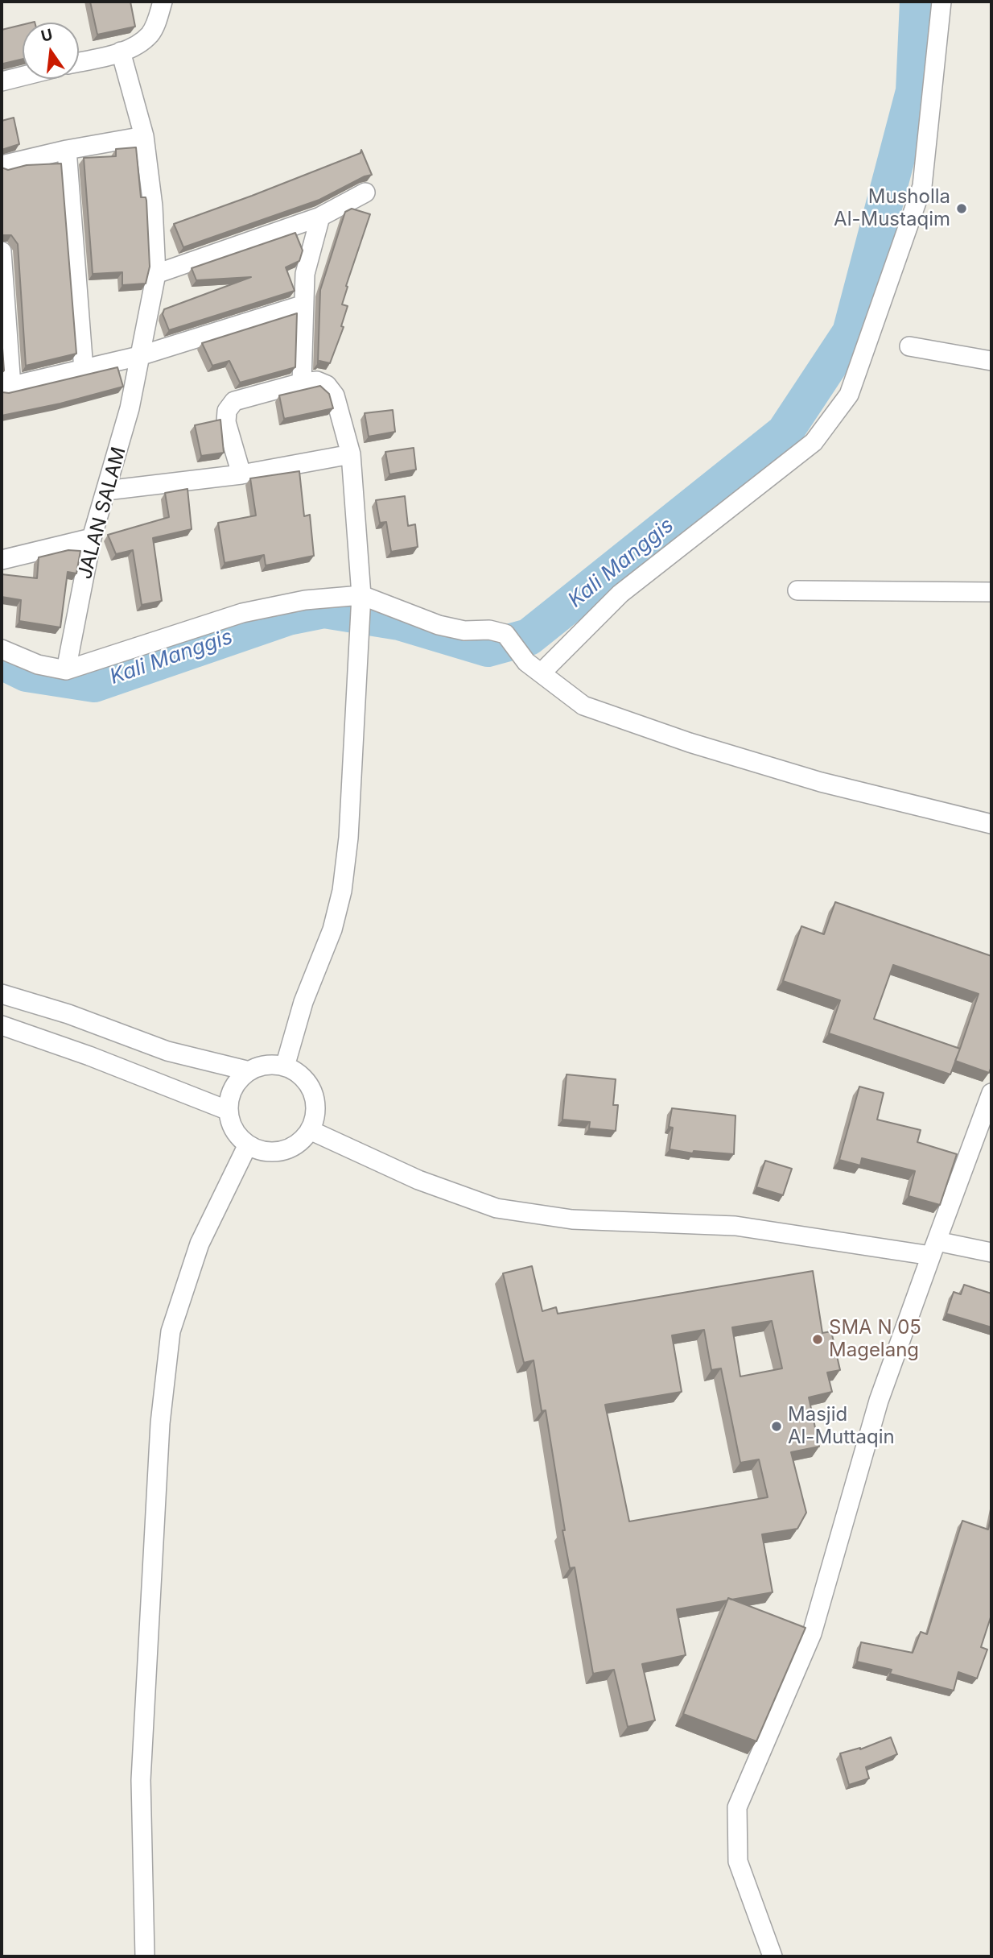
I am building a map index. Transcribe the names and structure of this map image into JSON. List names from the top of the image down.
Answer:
{
  "streets": {
    "street": ["JALAN SALAM"]
  },
  "water": ["Kali Manggis"],
  "places": ["Musholla Al-Mustaqim", "SMA N 05 Magelang", "Masjid Al-Muttaqin"],
  "north": "top"
}
